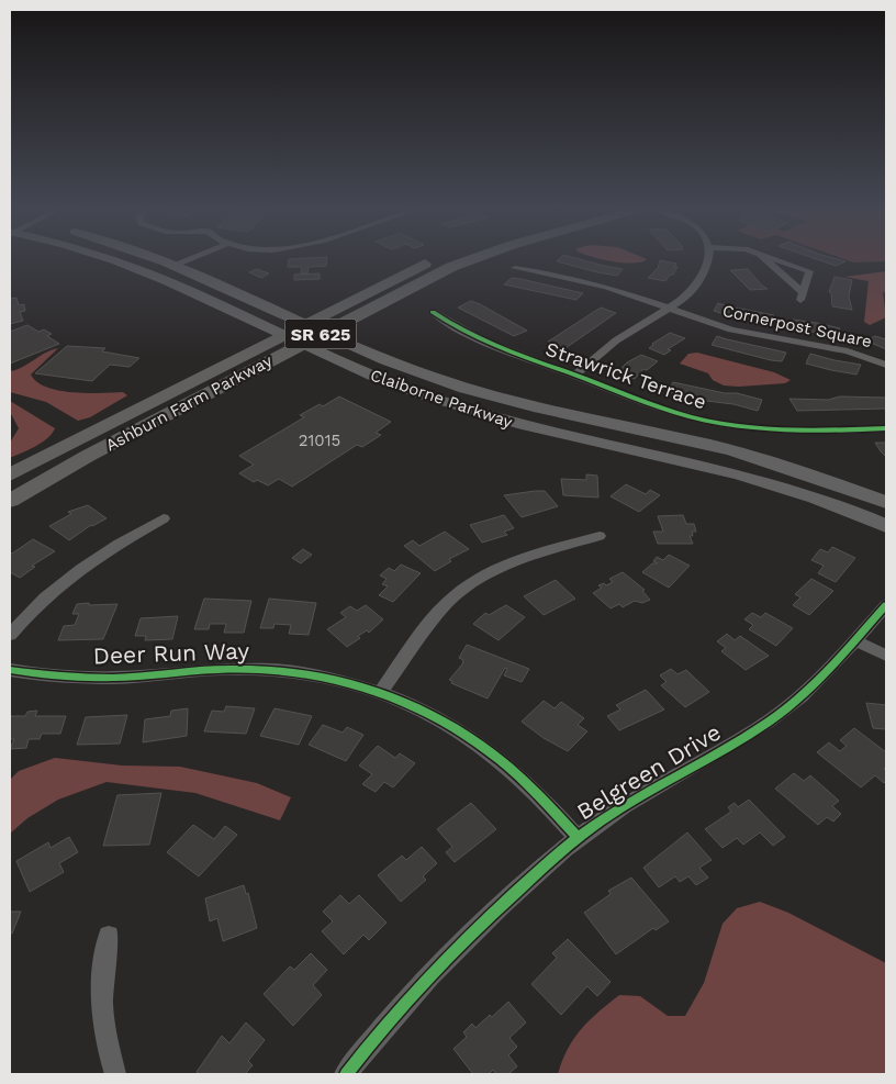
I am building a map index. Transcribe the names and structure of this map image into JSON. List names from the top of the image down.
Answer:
{
  "streets": {
    "main road": ["SR 625", "Claiborne Parkway", "Ashburn Farm Parkway"],
    "street": [
      "Cornerpost Square",
      "Strawrick Terrace",
      "Deer Run Way",
      "Belgreen Drive"
    ]
  },
  "crossings": [
    ["Claiborne Parkway", "Ashburn Farm Parkway"],
    ["Deer Run Way", "Belgreen Drive"]
  ],
  "house_numbers": ["21015"]
}
